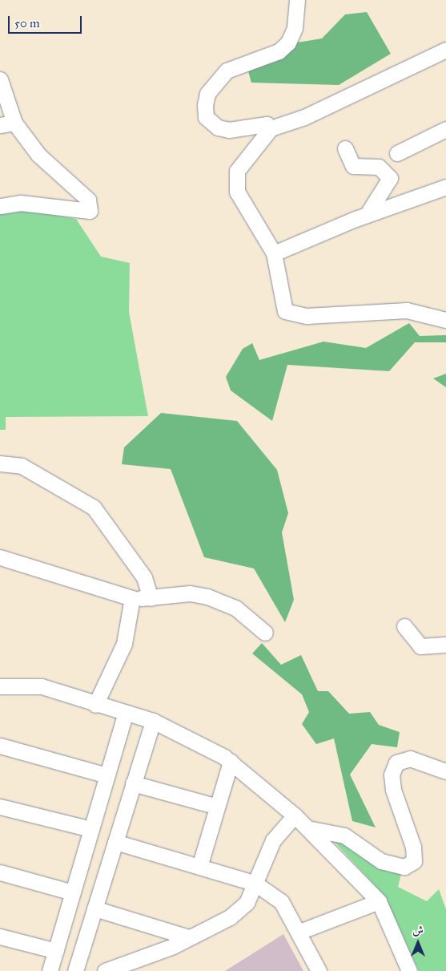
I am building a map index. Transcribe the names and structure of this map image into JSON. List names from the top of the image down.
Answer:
{
  "scale_bar": "50 m",
  "north": "top"
}
